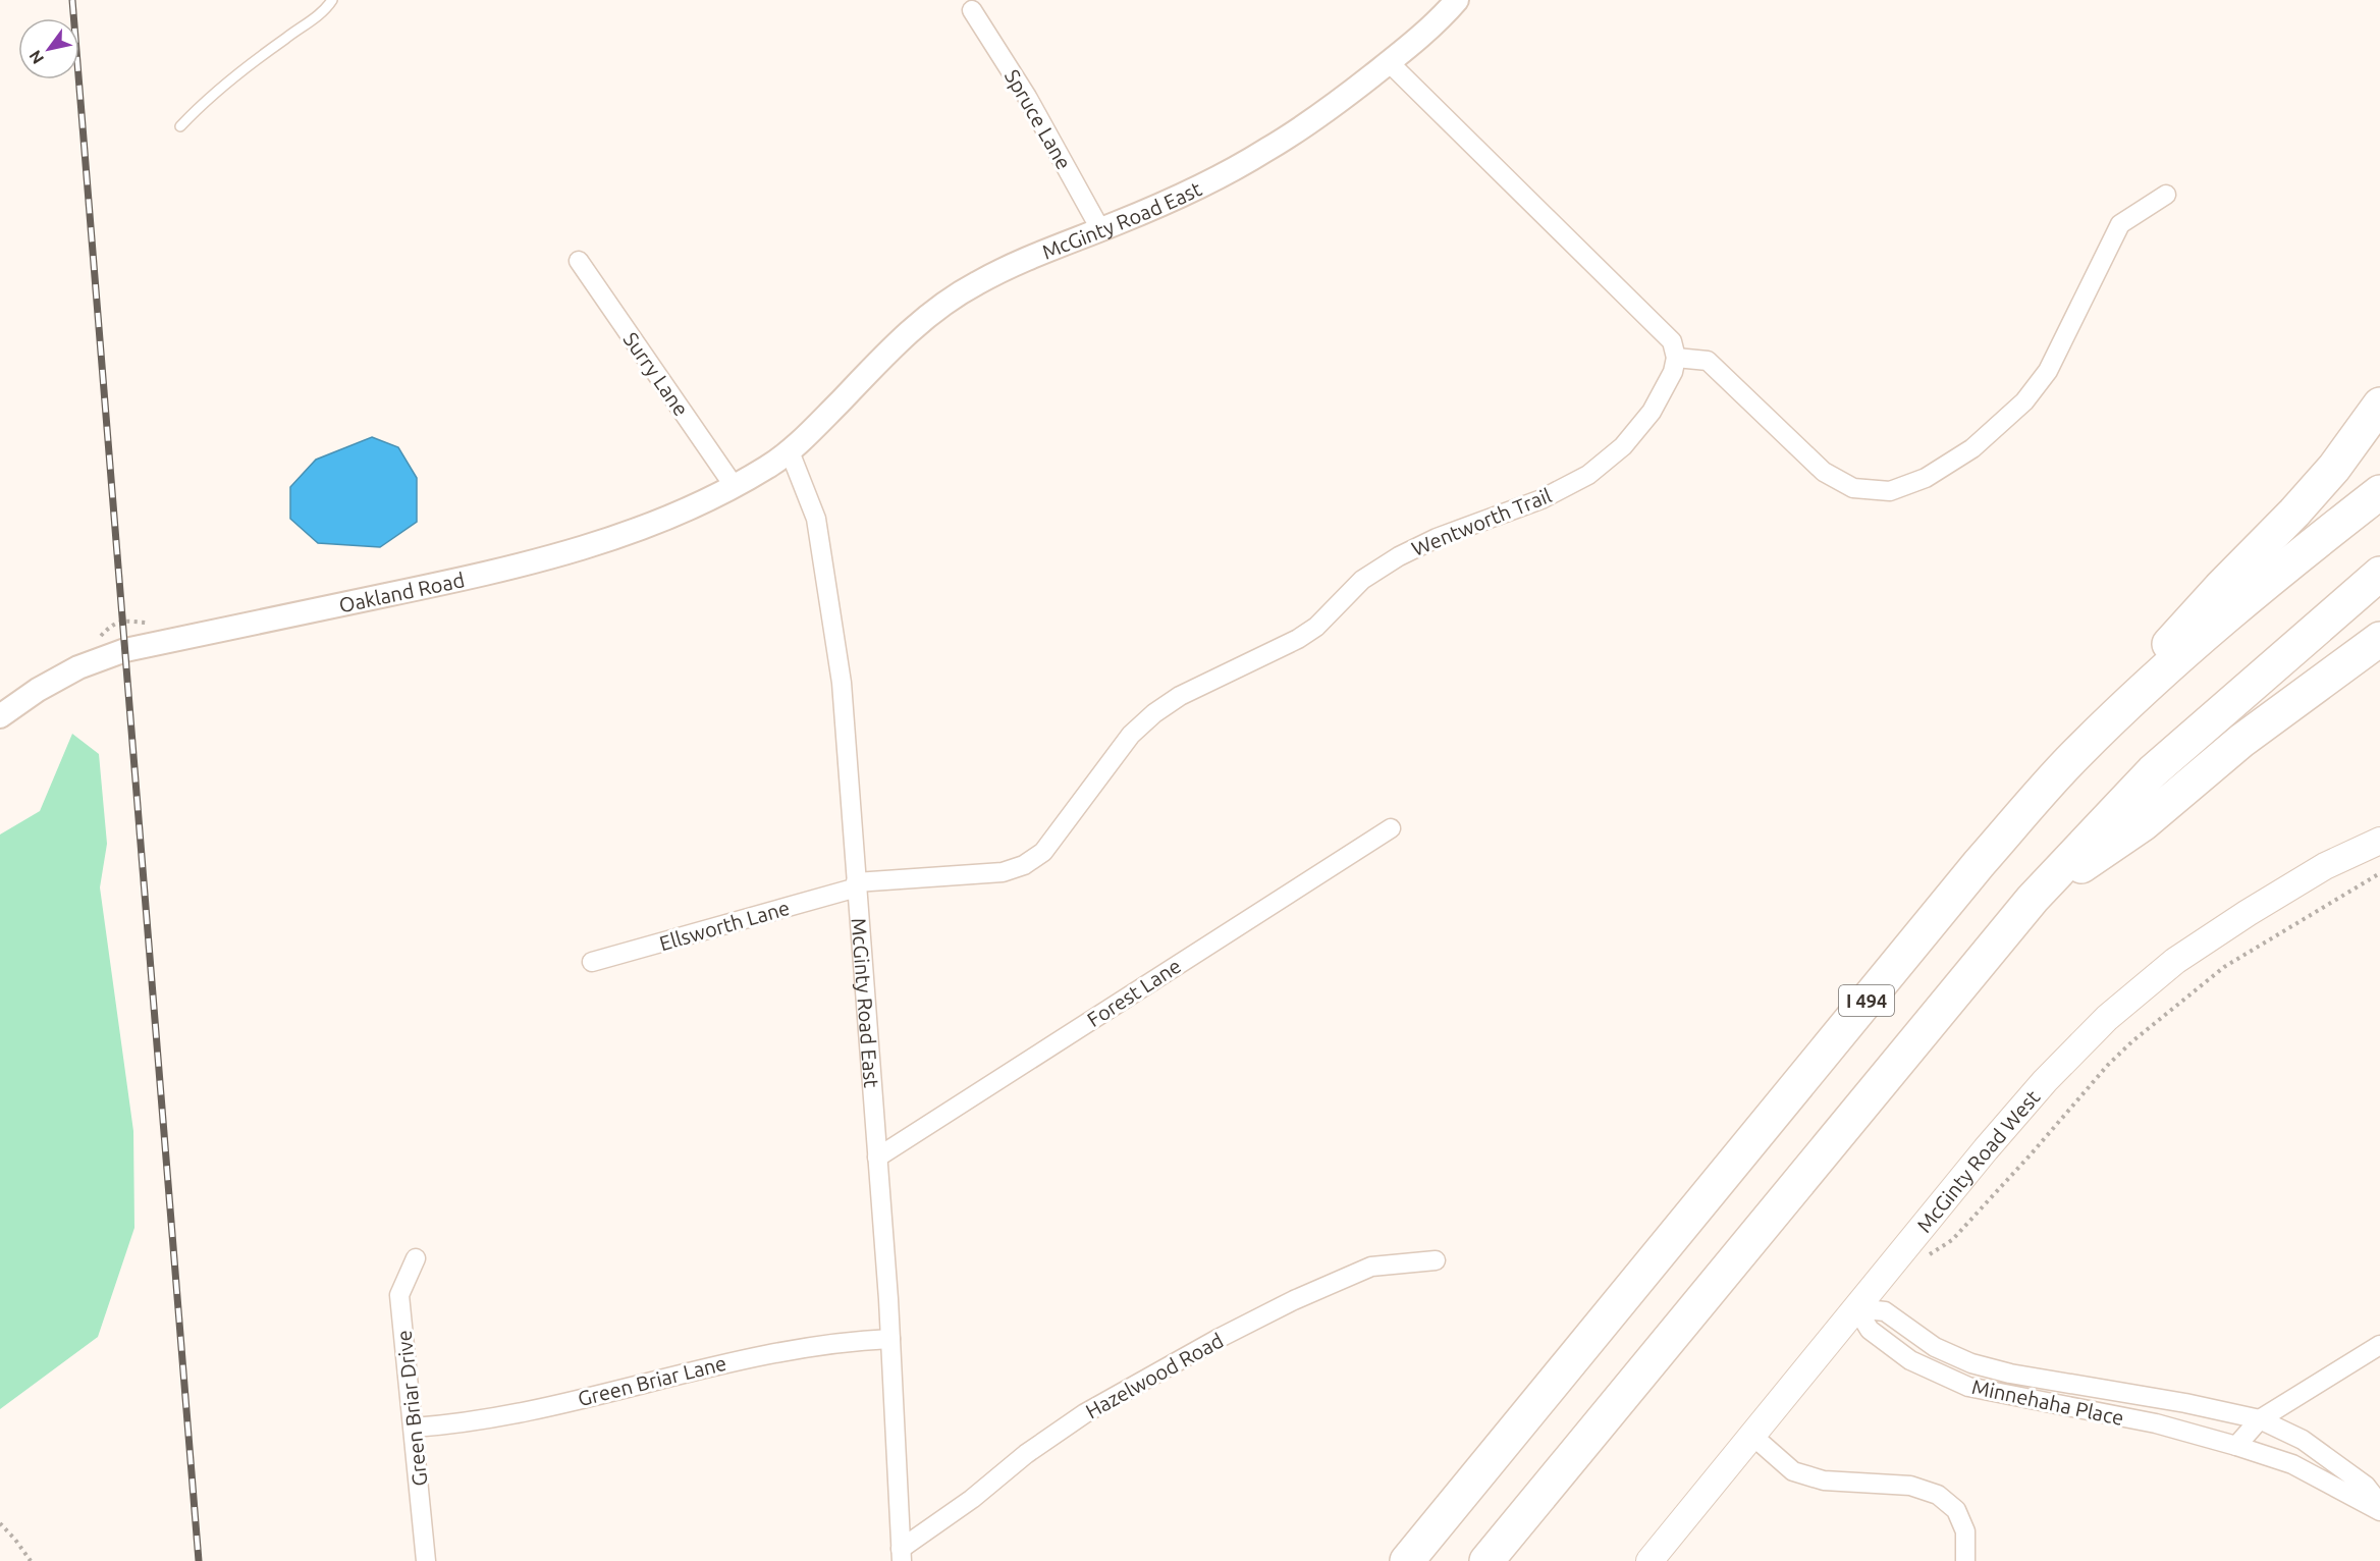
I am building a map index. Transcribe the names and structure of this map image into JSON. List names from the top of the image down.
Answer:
{
  "streets": {
    "highway": ["I 494"],
    "main road": ["McGinty Road West"],
    "street": [
      "Spruce Lane",
      "McGinty Road East",
      "Surry Lane",
      "Wentworth Trail",
      "Oakland Road",
      "Ellsworth Lane",
      "Forest Lane",
      "Hazelwood Road",
      "Green Briar Lane",
      "Minnehaha Place",
      "Green Briar Drive"
    ]
  },
  "crossings": [
    ["Spruce Lane", "McGinty Road East"],
    ["McGinty Road East", "Wentworth Trail"],
    ["McGinty Road East", "Oakland Road"],
    ["McGinty Road East", "Ellsworth Lane"],
    ["McGinty Road East", "Forest Lane"],
    ["McGinty Road East", "Hazelwood Road"],
    ["McGinty Road East", "Green Briar Lane"],
    ["Surry Lane", "Oakland Road"],
    ["Wentworth Trail", "Ellsworth Lane"],
    ["McGinty Road West", "Minnehaha Place"],
    ["Green Briar Lane", "Green Briar Drive"]
  ],
  "north": "bottom left"
}
